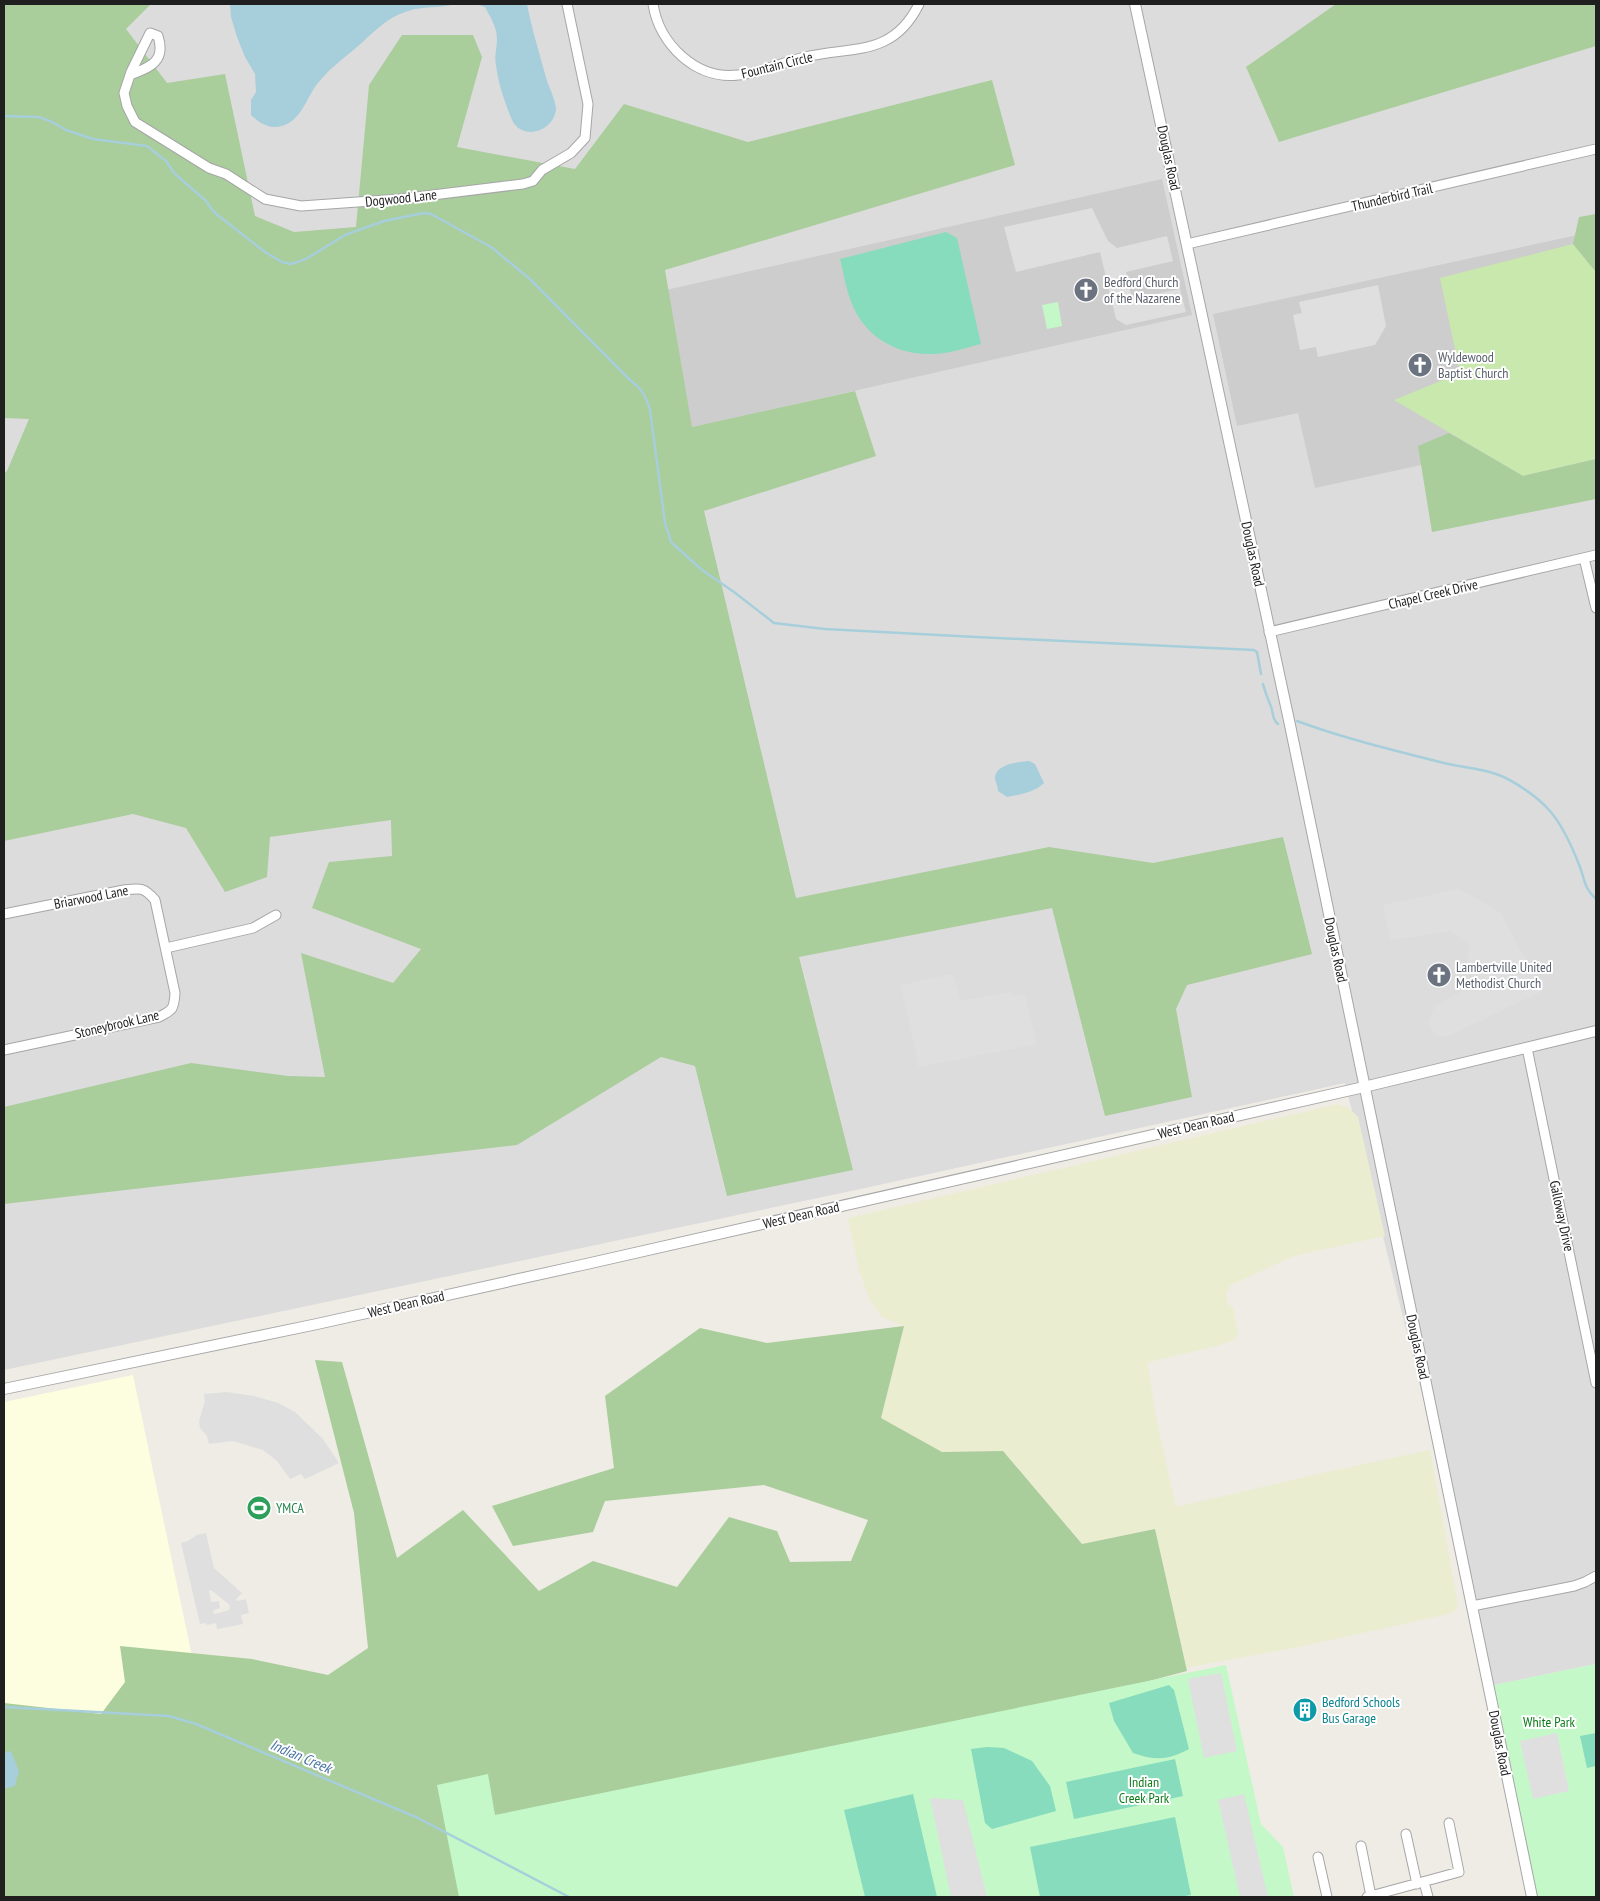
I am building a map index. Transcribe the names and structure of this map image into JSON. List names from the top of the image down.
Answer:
{
  "streets": {
    "street": [
      "Fountain Circle",
      "Douglas Road",
      "Thunderbird Trail",
      "Dogwood Lane",
      "Chapel Creek Drive",
      "Briarwood Lane",
      "Stoneybrook Lane",
      "West Dean Road",
      "Galloway Drive"
    ]
  },
  "crossings": [
    ["Douglas Road", "Thunderbird Trail"],
    ["Douglas Road", "Chapel Creek Drive"],
    ["Douglas Road", "West Dean Road"],
    ["Briarwood Lane", "Stoneybrook Lane"],
    ["West Dean Road", "Galloway Drive"]
  ],
  "water": ["Indian Creek"],
  "parks": ["White Park", "Indian Creek Park"],
  "places": {
    "church": ["Bedford Church of the Nazarene", "Wyldewood Baptist Church", "Lambertville United Methodist Church"],
    "sports": ["YMCA"],
    "building": ["Bedford Schools Bus Garage"]
  }
}
